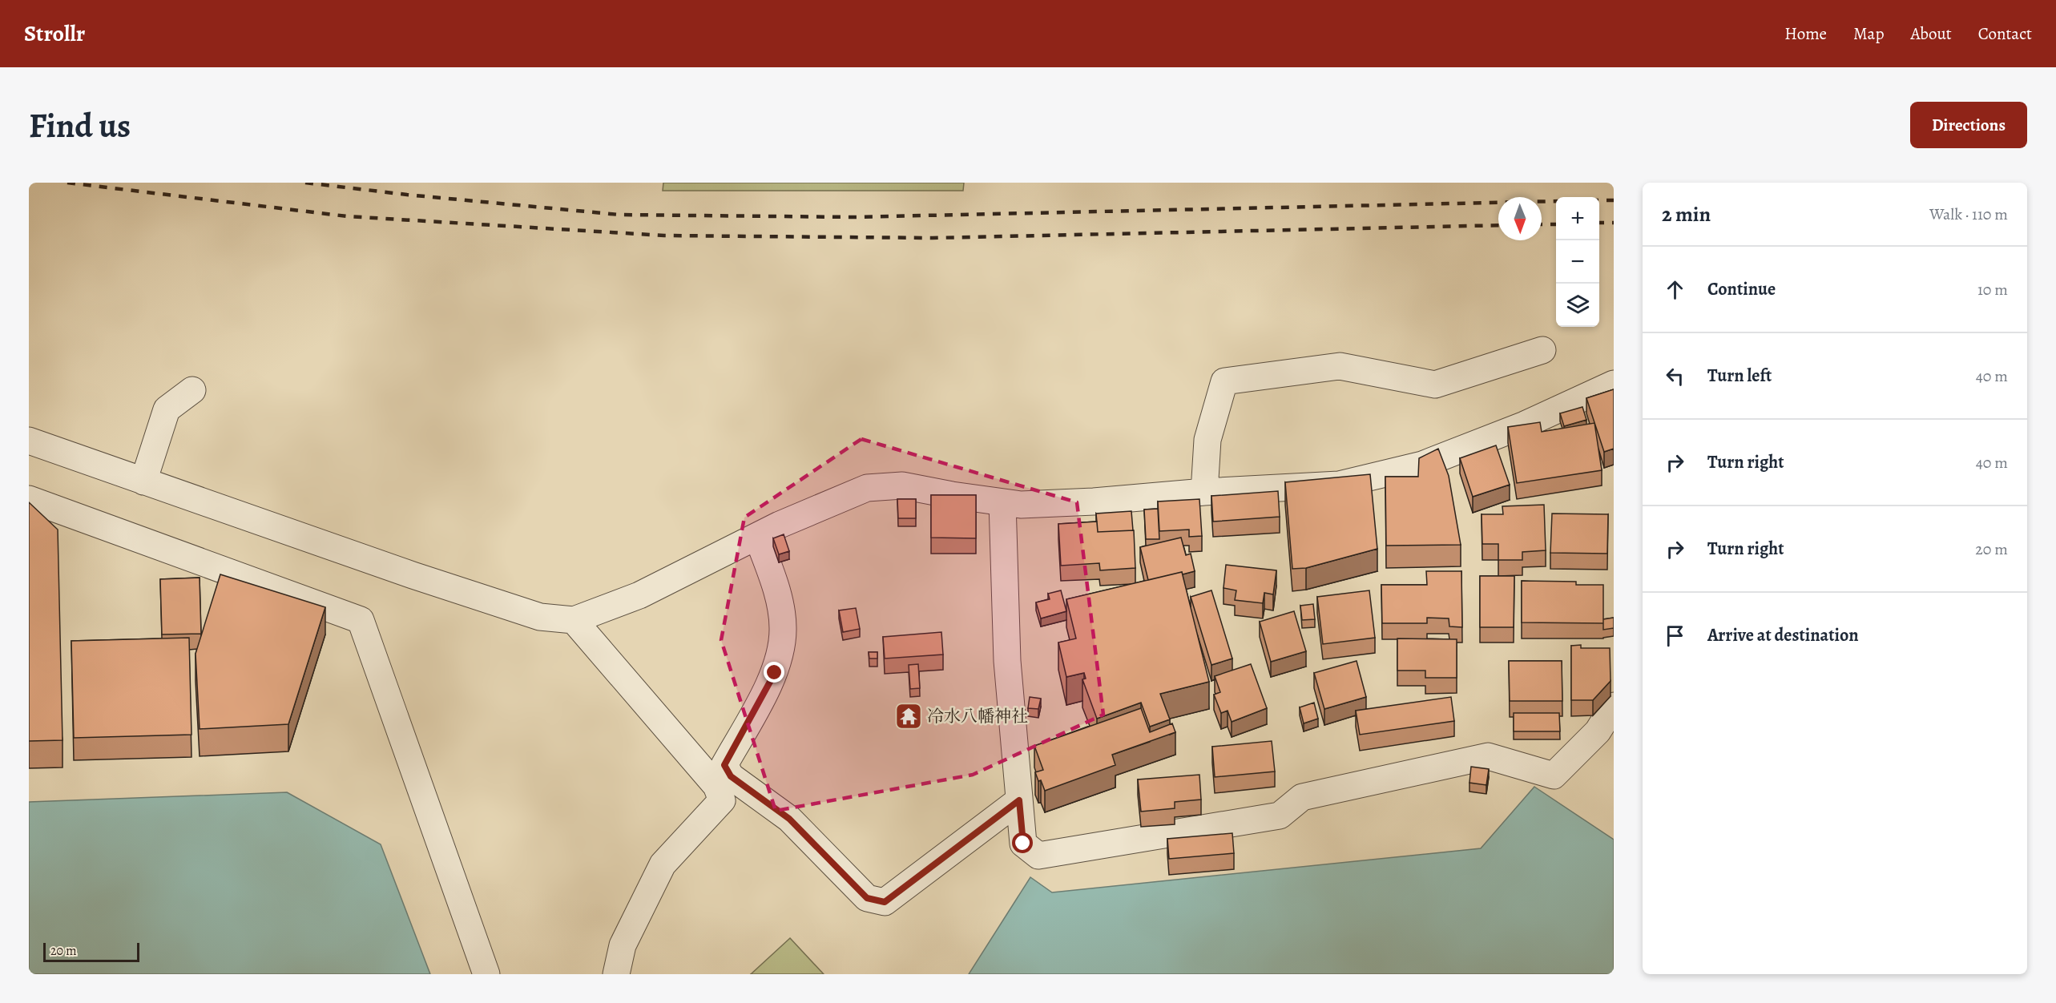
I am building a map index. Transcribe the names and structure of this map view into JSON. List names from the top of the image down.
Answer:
{
  "places": {
    "temple": ["冷水八幡神社"]
  },
  "scale_bar": "20 m",
  "north": "bottom",
  "page": {
    "header": "Strollr",
    "nav": [
      "Home",
      "Map",
      "About",
      "Contact"
    ],
    "buttons": "Directions",
    "title": "Find us",
    "heading": ["2 min", "Walk · 110 m"],
    "map_buttons": ["+", "−"],
    "list": [
      ["Continue", "10 m"],
      ["Turn left", "40 m"],
      ["Turn right", "40 m"],
      ["Turn right", "20 m"],
      "Arrive at destination"
    ],
    "scale": "20 m"
  }
}
